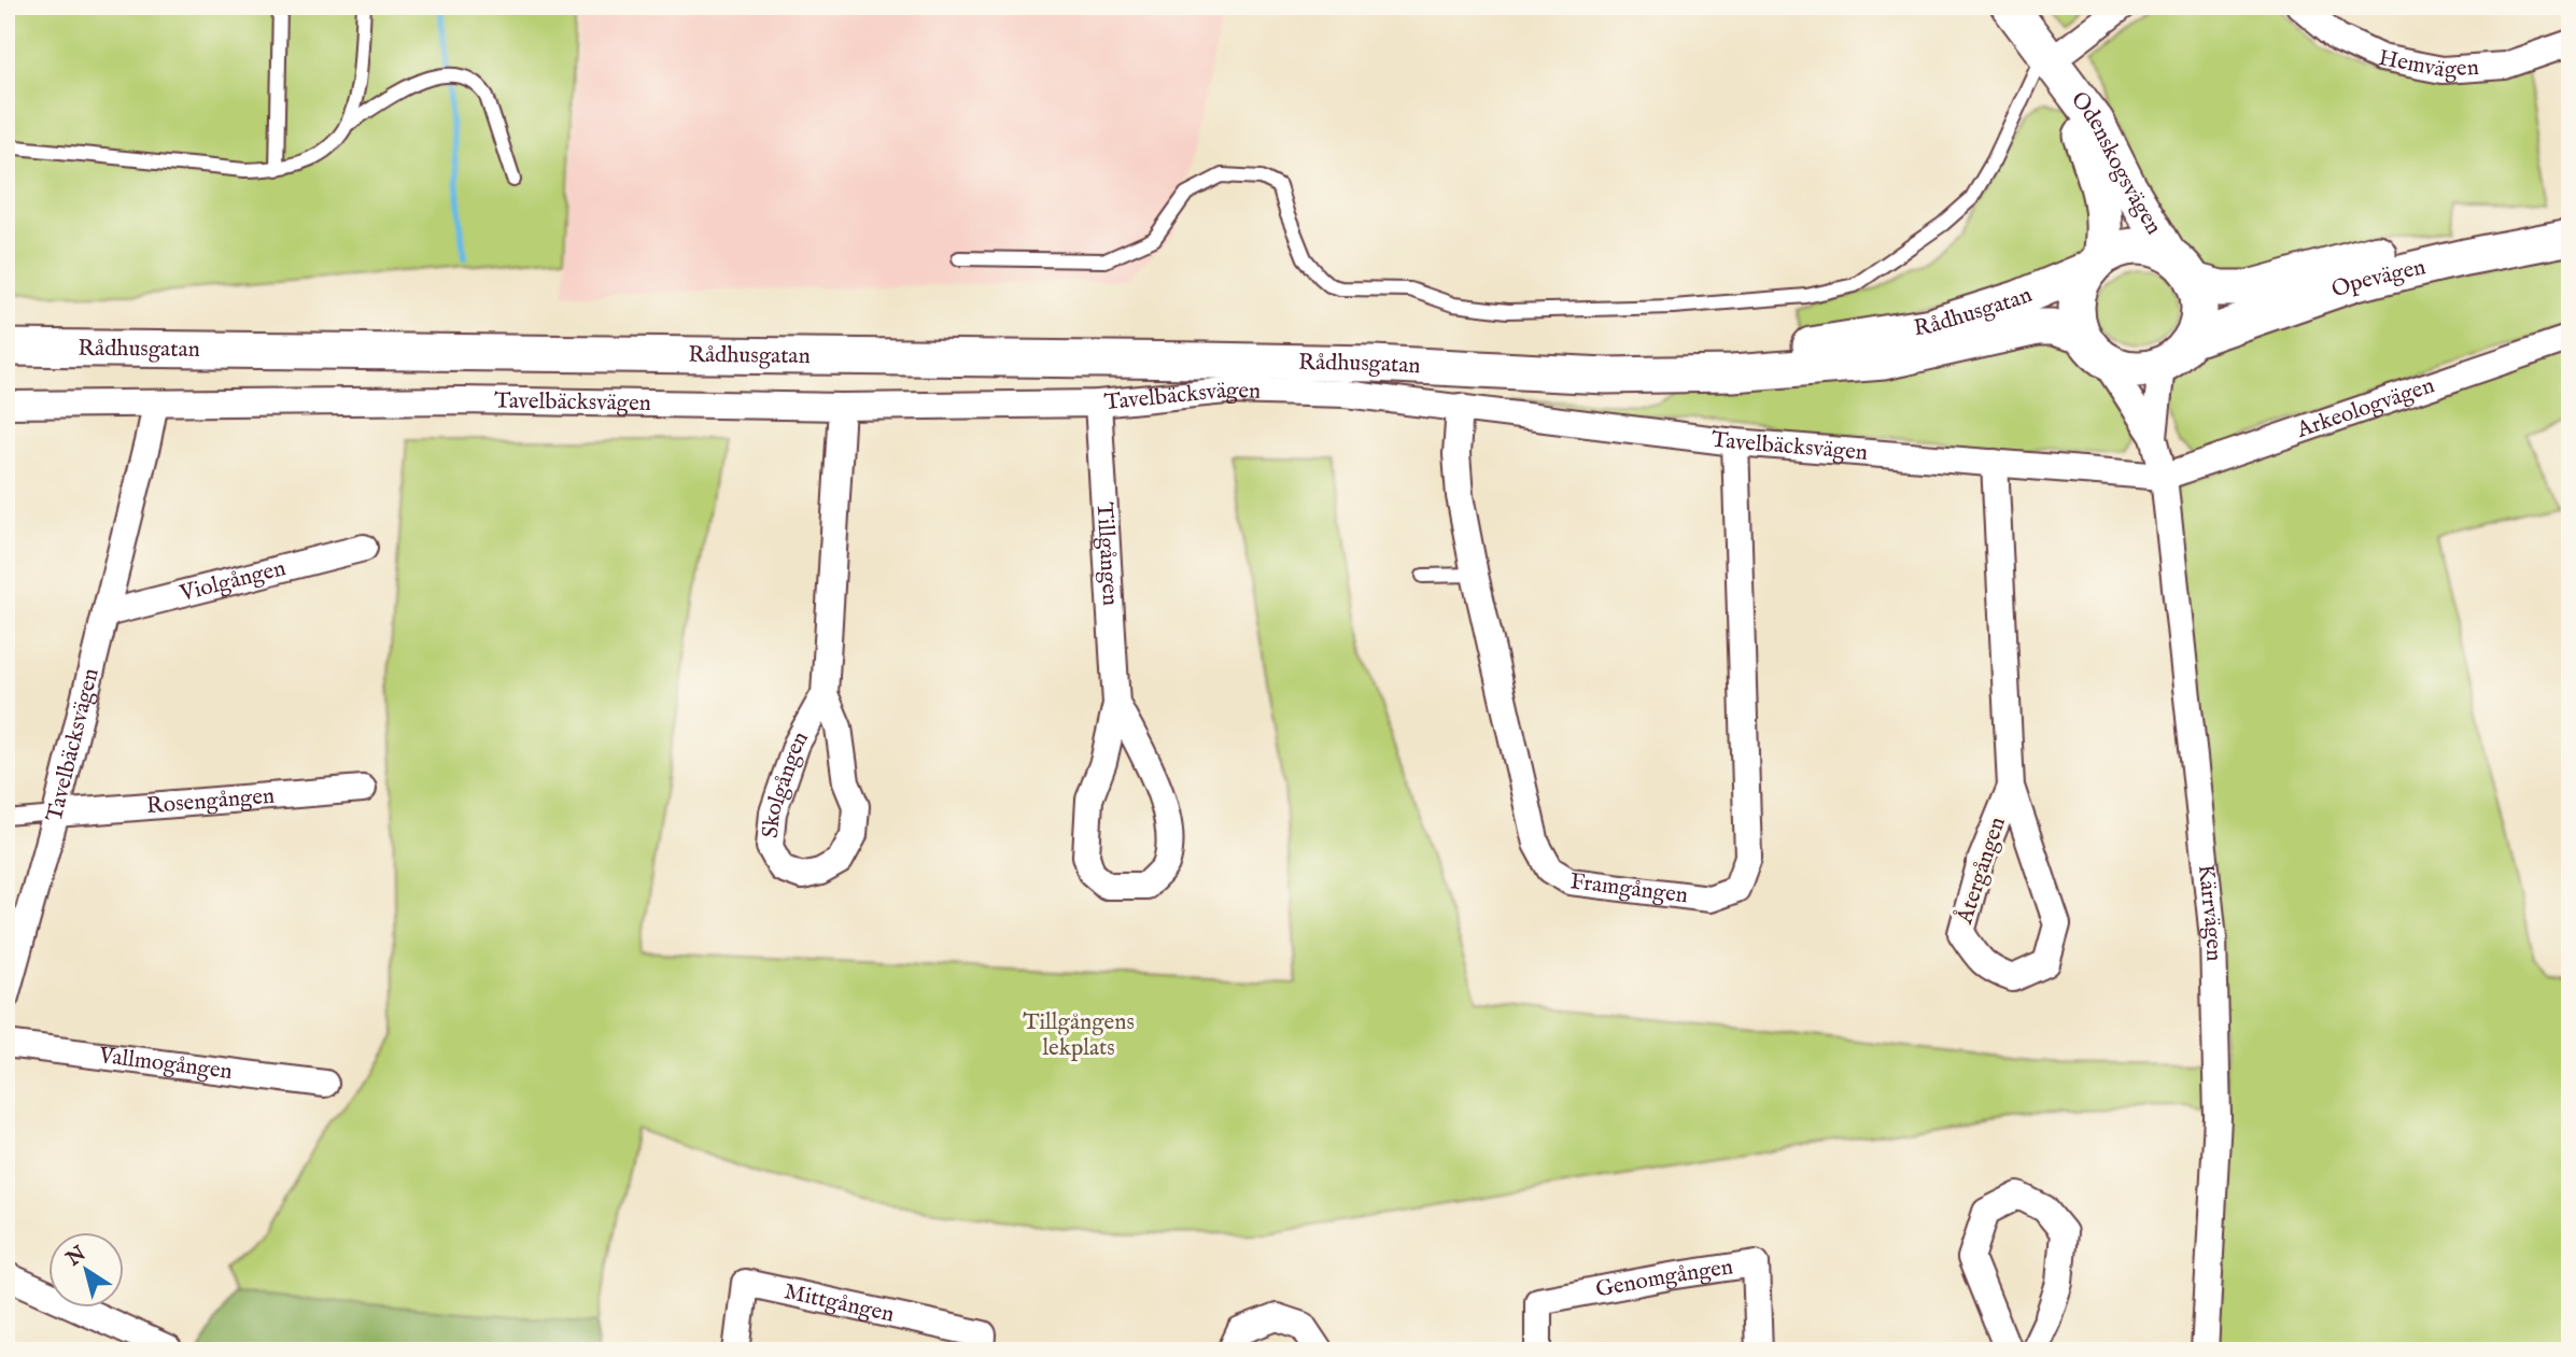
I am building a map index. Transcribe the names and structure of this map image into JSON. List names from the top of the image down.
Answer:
{
  "streets": {
    "main road": ["Odenskogsvägen", "Opevägen", "Rådhusgatan"],
    "street": [
      "Hemvägen",
      "Tavelbäcksvägen",
      "Arkeologvägen",
      "Tillgången",
      "Violgången",
      "Skolgången",
      "Rosengången",
      "Återgången",
      "Framgången",
      "Kärrvägen",
      "Vallmogången",
      "Genomgången",
      "Mittgången"
    ]
  },
  "crossings": [
    ["Odenskogsvägen", "Opevägen"],
    ["Odenskogsvägen", "Rådhusgatan"],
    ["Opevägen", "Rådhusgatan"],
    ["Tavelbäcksvägen", "Arkeologvägen"],
    ["Tavelbäcksvägen", "Tillgången"],
    ["Tavelbäcksvägen", "Violgången"],
    ["Tavelbäcksvägen", "Skolgången"],
    ["Tavelbäcksvägen", "Rosengången"],
    ["Tavelbäcksvägen", "Återgången"],
    ["Tavelbäcksvägen", "Framgången"],
    ["Tavelbäcksvägen", "Kärrvägen"],
    ["Arkeologvägen", "Kärrvägen"]
  ],
  "parks": ["Tillgångens lekplats"],
  "north": "top left"
}
